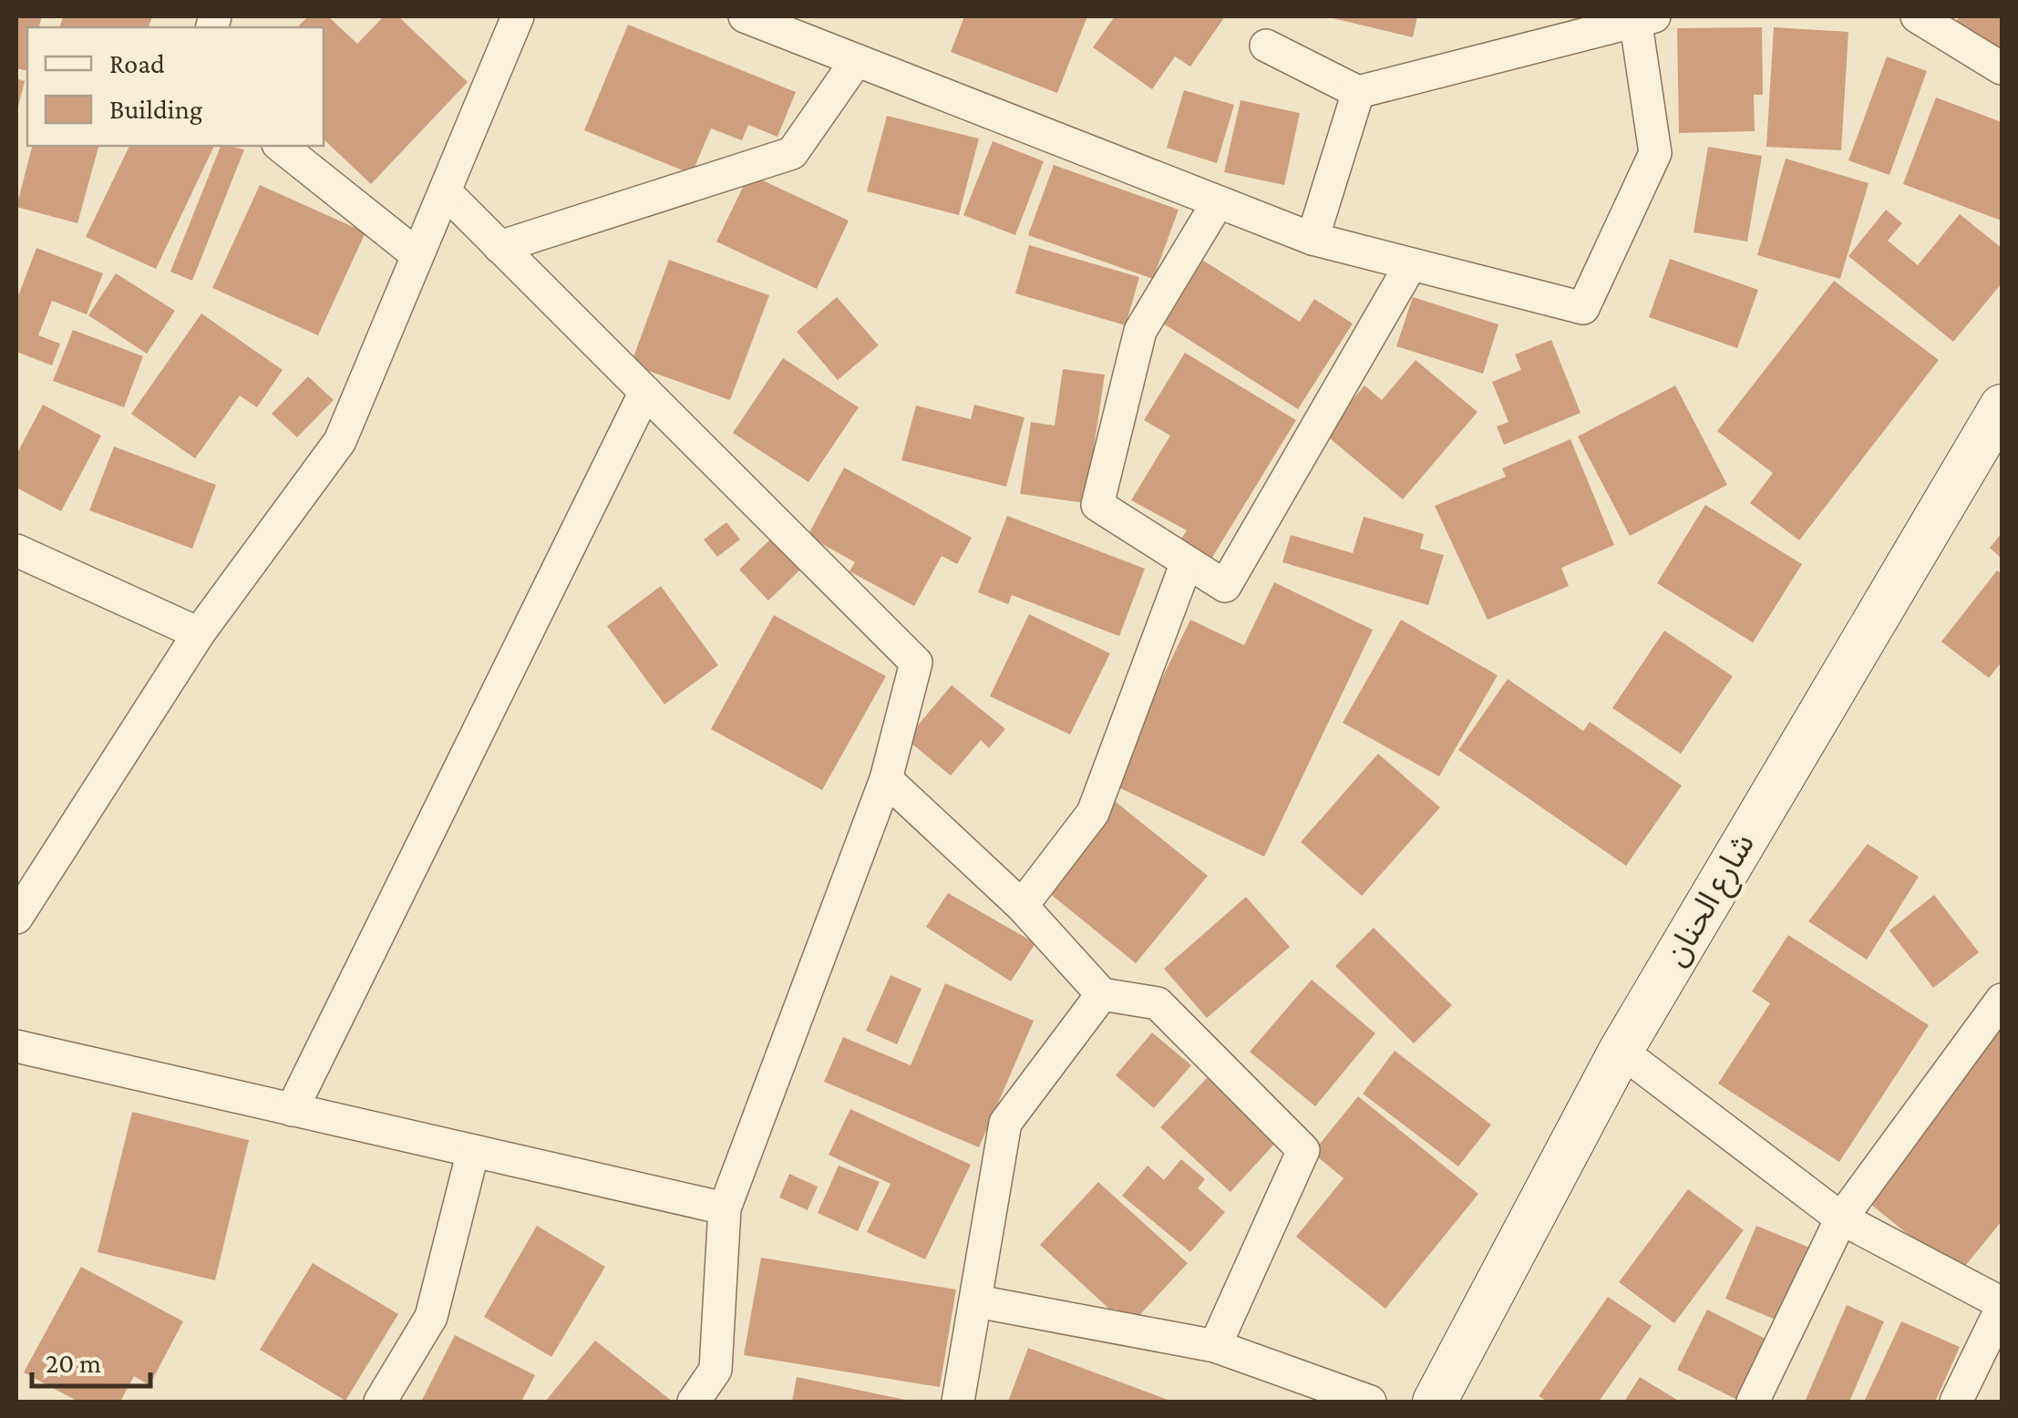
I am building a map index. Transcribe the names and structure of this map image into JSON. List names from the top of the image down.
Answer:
{
  "streets": {
    "main road": ["شارع الحنان"]
  },
  "legend": ["Road", "Building"],
  "scale_bar": "20 m"
}
